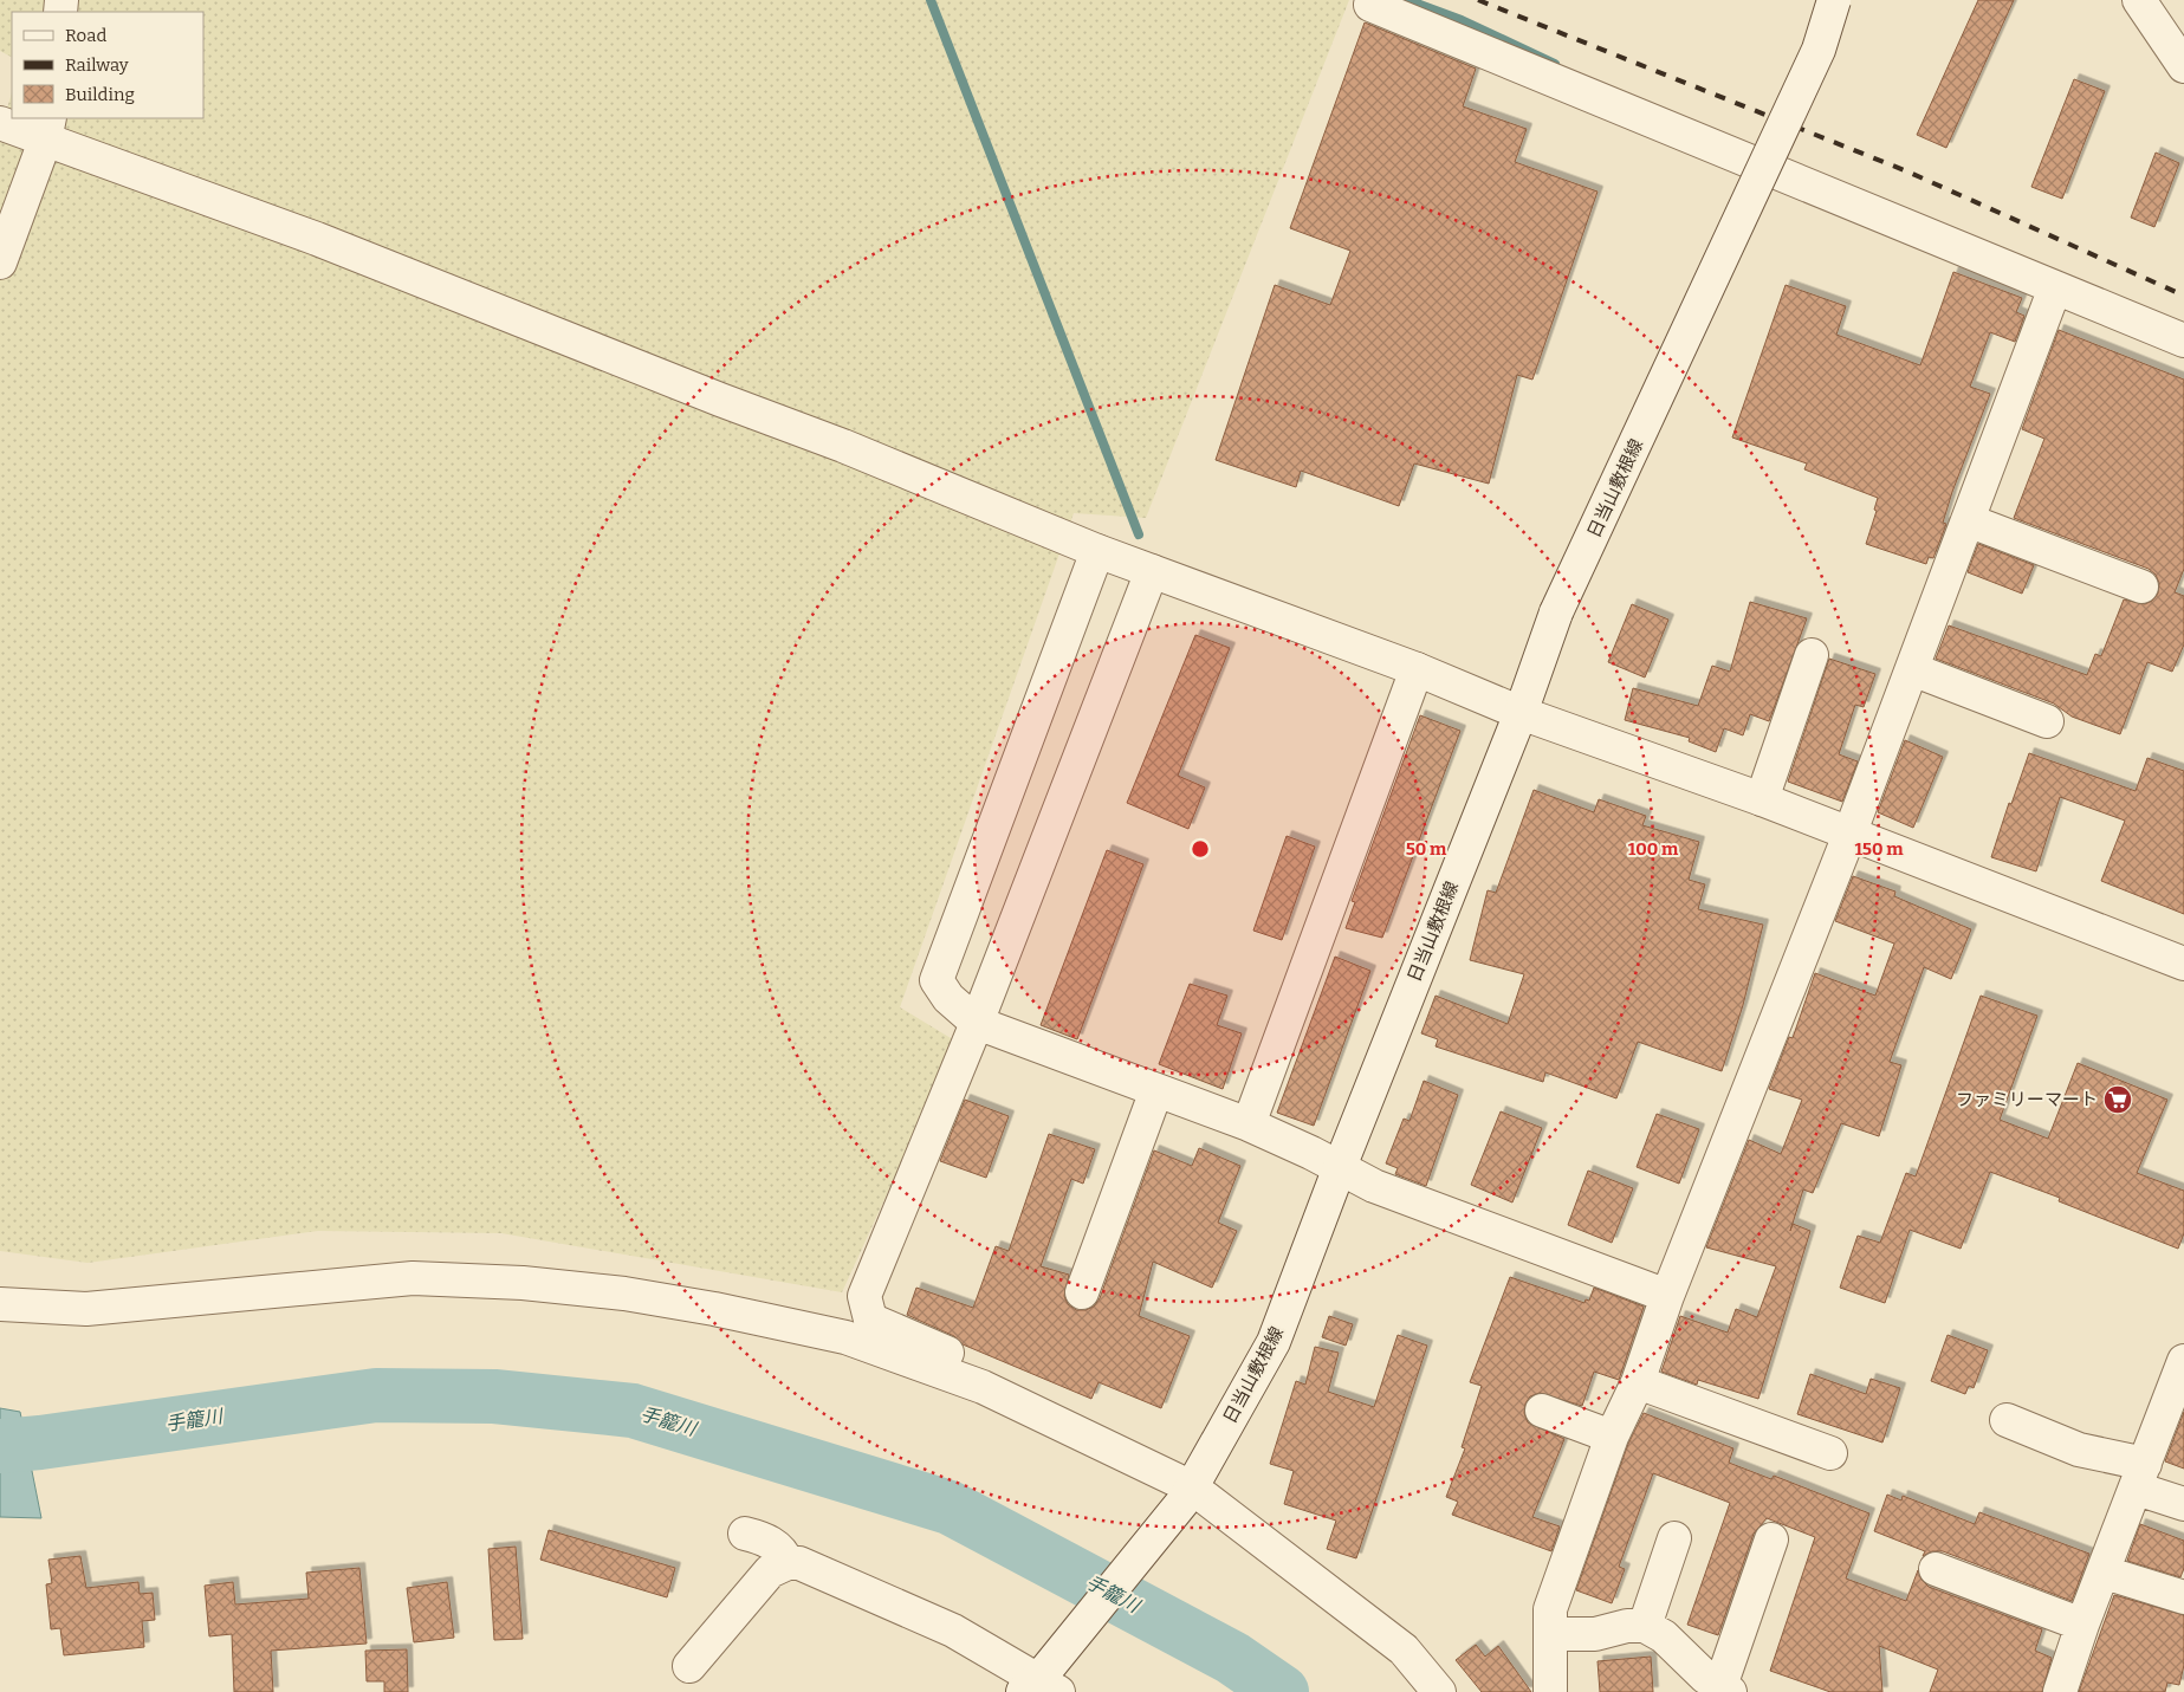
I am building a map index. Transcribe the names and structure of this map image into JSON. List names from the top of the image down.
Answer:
{
  "streets": {
    "street": ["日当山敷根線"]
  },
  "water": ["手籠川"],
  "places": {
    "supermarket": ["ファミリーマート"]
  },
  "legend": ["Road", "Railway", "Building"],
  "rings": ["50 m", "100 m", "150 m"]
}
